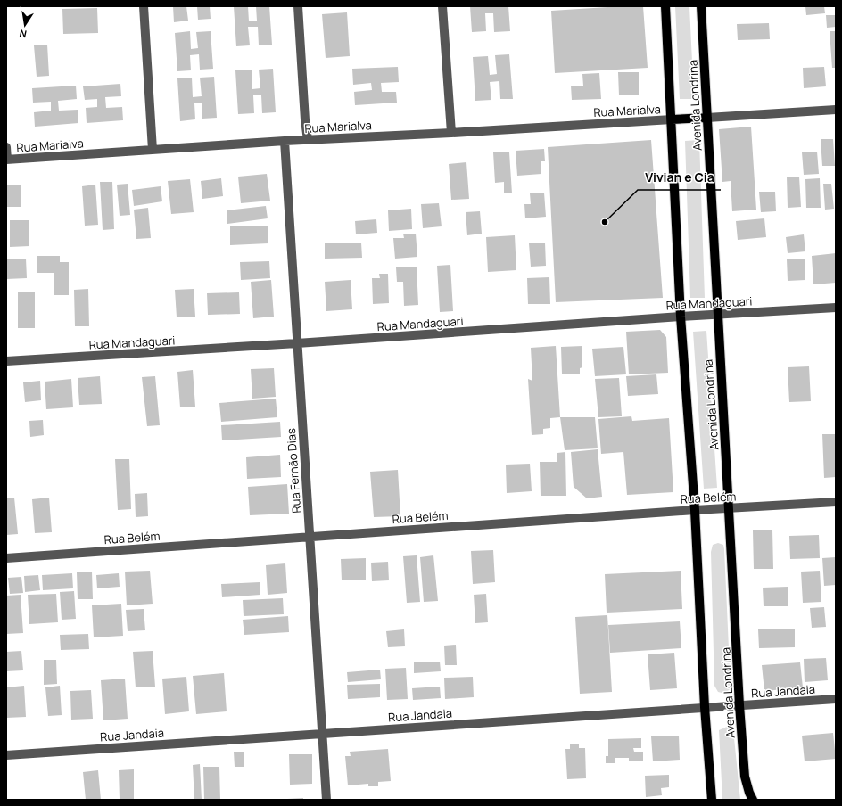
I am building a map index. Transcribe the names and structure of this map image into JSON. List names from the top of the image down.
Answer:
{
  "streets": {
    "main road": ["Avenida Londrina"],
    "street": [
      "Rua Marialva",
      "Rua Mandaguari",
      "Rua Fernão Dias",
      "Rua Belém",
      "Rua Jandaia"
    ]
  },
  "crossings": [
    ["Avenida Londrina", "Rua Marialva"],
    ["Avenida Londrina", "Rua Mandaguari"],
    ["Avenida Londrina", "Rua Belém"],
    ["Avenida Londrina", "Rua Jandaia"],
    ["Rua Marialva", "Rua Fernão Dias"],
    ["Rua Mandaguari", "Rua Fernão Dias"],
    ["Rua Fernão Dias", "Rua Belém"],
    ["Rua Fernão Dias", "Rua Jandaia"]
  ],
  "places": ["Vivian e Cia"],
  "north": "bottom"
}
